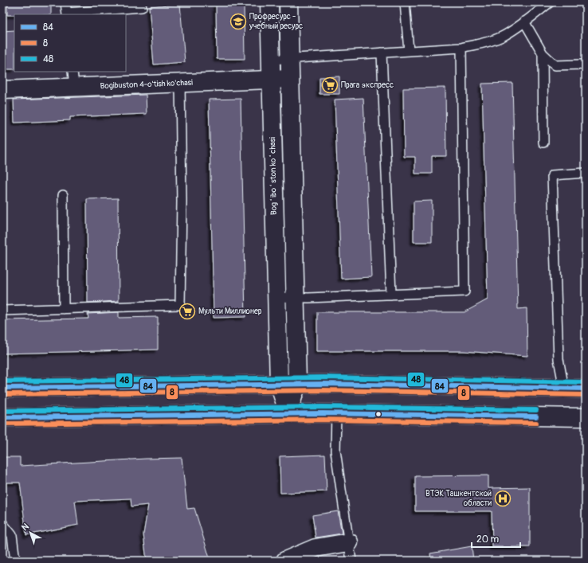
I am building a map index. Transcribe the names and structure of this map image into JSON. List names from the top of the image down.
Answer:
{
  "streets": {
    "main road": ["Bogibuston 4-o'tish ko'chasi", "Bogʻiboʻston koʻchasi"]
  },
  "crossings": [
    ["Bogibuston 4-o'tish ko'chasi", "Bogʻiboʻston koʻchasi"]
  ],
  "places": {
    "school or university": ["Профресурс - учебный ресурс"],
    "supermarket": ["Прага экспресс", "Мульти Миллионер"],
    "hospital": ["ВТЭК Ташкентской области"]
  },
  "lines": ["transit line 48", "transit line 84", "transit line 8"],
  "legend": ["84", "8", "48"],
  "scale_bar": "20 m",
  "north": "top left"
}
